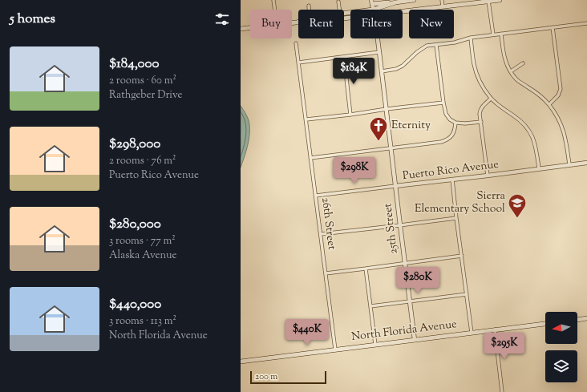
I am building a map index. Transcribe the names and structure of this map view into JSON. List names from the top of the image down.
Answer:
{
  "streets": {
    "main road": ["North Florida Avenue"],
    "street": ["Puerto Rico Avenue", "26th Street", "25th Street"]
  },
  "crossings": [
    ["Puerto Rico Avenue", "26th Street"],
    ["Puerto Rico Avenue", "25th Street"],
    ["26th Street", "North Florida Avenue"],
    ["25th Street", "North Florida Avenue"]
  ],
  "places": {
    "church": ["Eternity"],
    "school or university": ["Sierra Elementary School"]
  },
  "scale_bar": "200 m",
  "north": "left",
  "page": {
    "heading": "5 homes",
    "chip": [
      "Buy",
      "Rent",
      "Filters",
      "New"
    ],
    "list": [
      {
        "name": "$184,000",
        "note": "2 rooms · 60 m² · Rathgeber Drive"
      },
      {
        "name": "$298,000",
        "note": "2 rooms · 76 m² · Puerto Rico Avenue"
      },
      {
        "name": "$280,000",
        "note": "3 rooms · 77 m² · Alaska Avenue"
      },
      {
        "name": "$440,000",
        "note": "3 rooms · 113 m² · North Florida Avenue"
      }
    ],
    "price": [
      "$184K",
      "$298K",
      "$280K",
      "$440K",
      "$295K"
    ],
    "scale": "200 m"
  }
}
